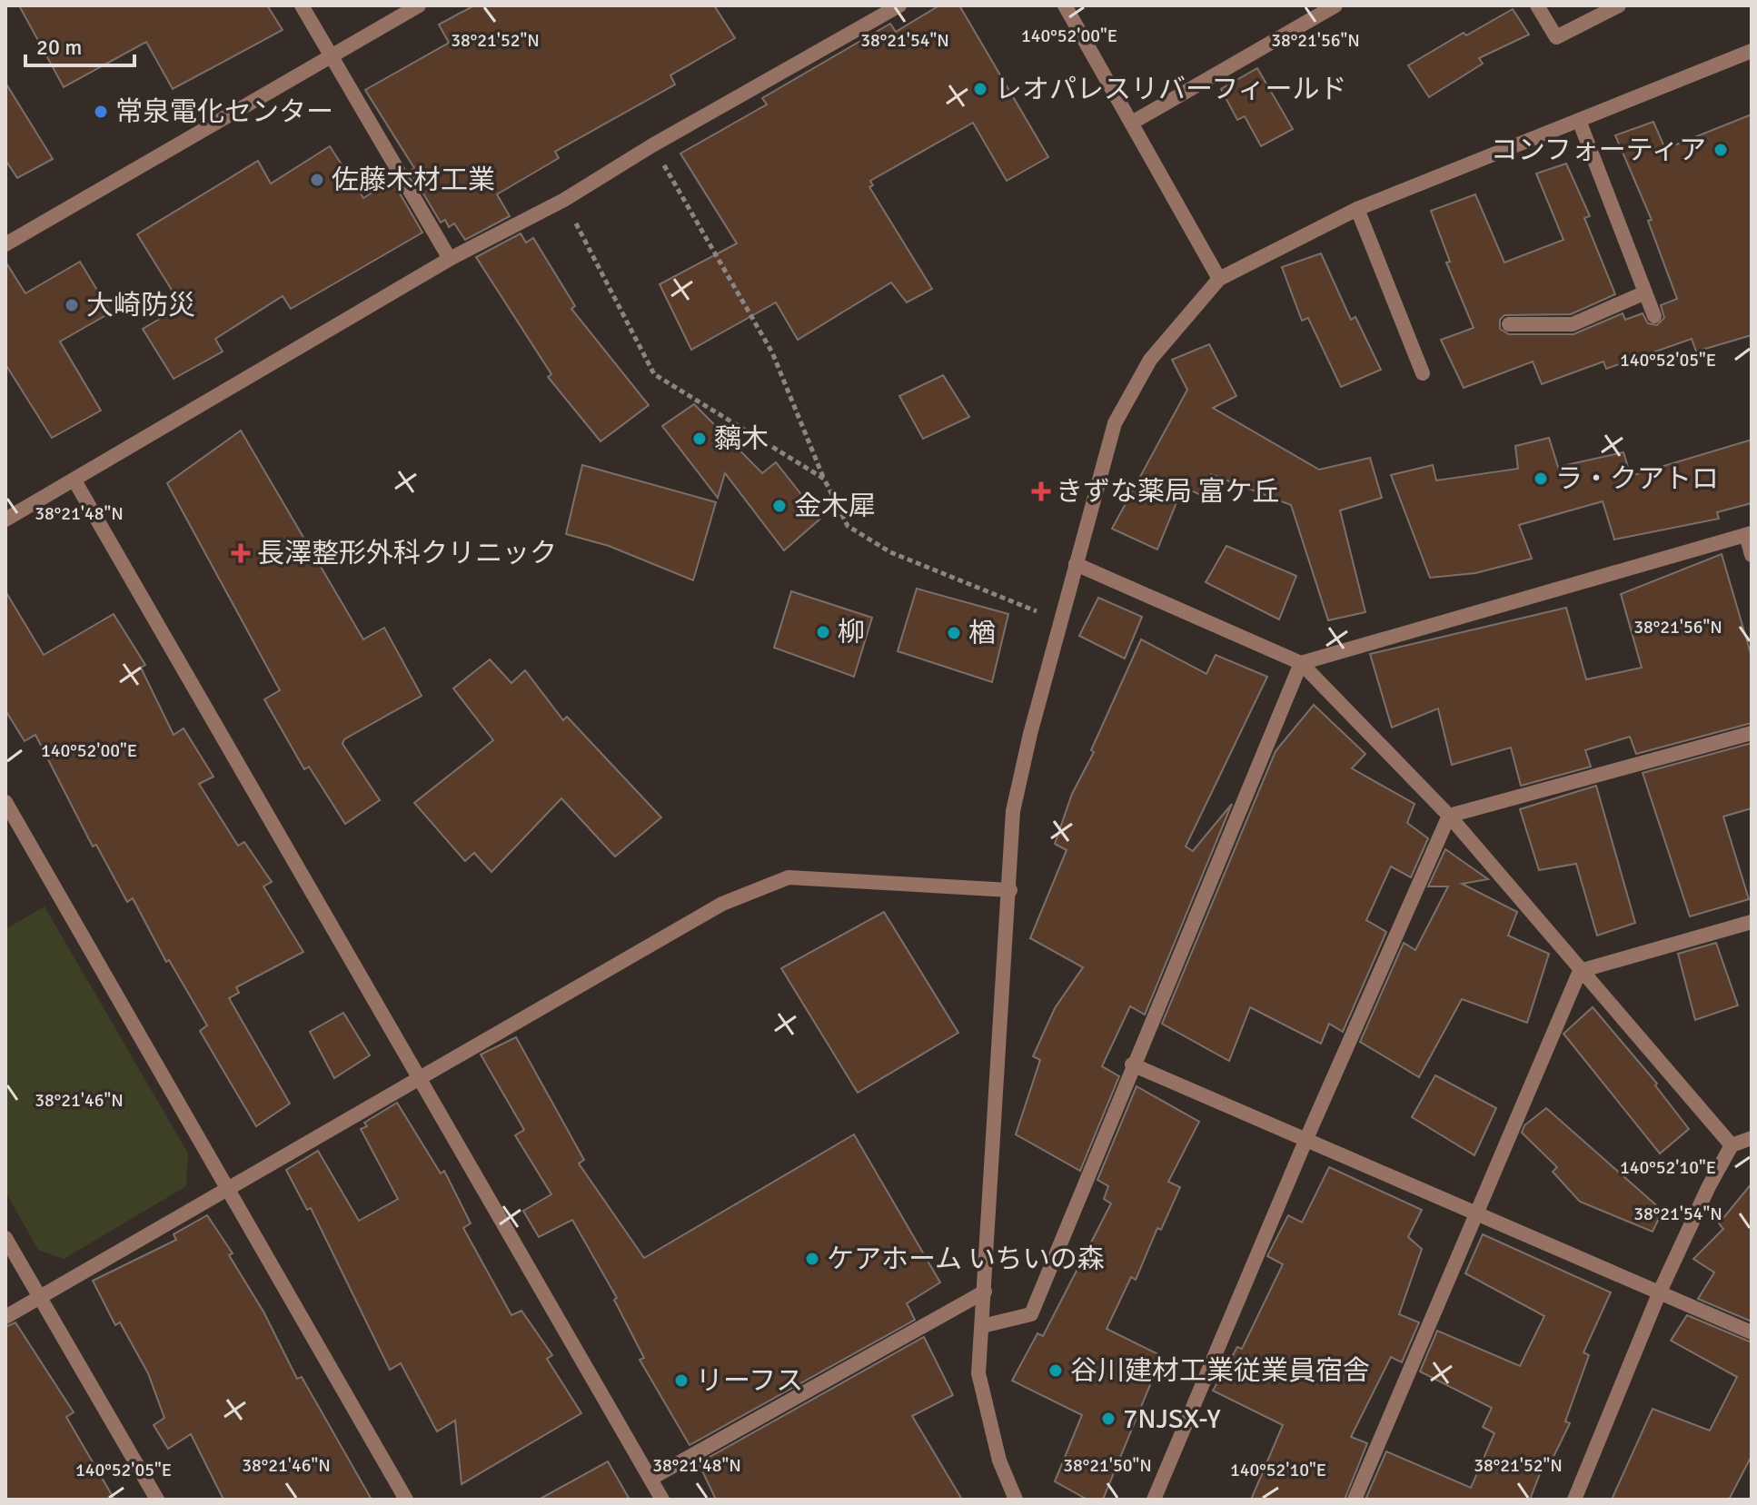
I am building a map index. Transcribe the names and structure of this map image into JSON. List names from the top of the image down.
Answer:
{
  "places": {
    "other": [
      "レオパレスリバーフィールド",
      "常泉電化センター",
      "コンフォーティア",
      "佐藤木材工業",
      "大崎防災",
      "黐木",
      "ラ・クアトロ",
      "金木犀",
      "柳",
      "楢",
      "ケアホーム いちいの森",
      "谷川建材工業従業員宿舎",
      "リーフス",
      "7NJSX-Y"
    ],
    "health": ["きずな薬局 富ケ丘", "長澤整形外科クリニック"]
  },
  "scale_bar": "20 m",
  "coordinates": [
    "140°52'00\"E",
    "38°21'52\"N",
    "38°21'54\"N",
    "38°21'56\"N",
    "140°52'05\"E",
    "38°21'48\"N",
    "38°21'46\"N",
    "140°52'10\"E",
    "38°21'50\"N"
  ]
}
